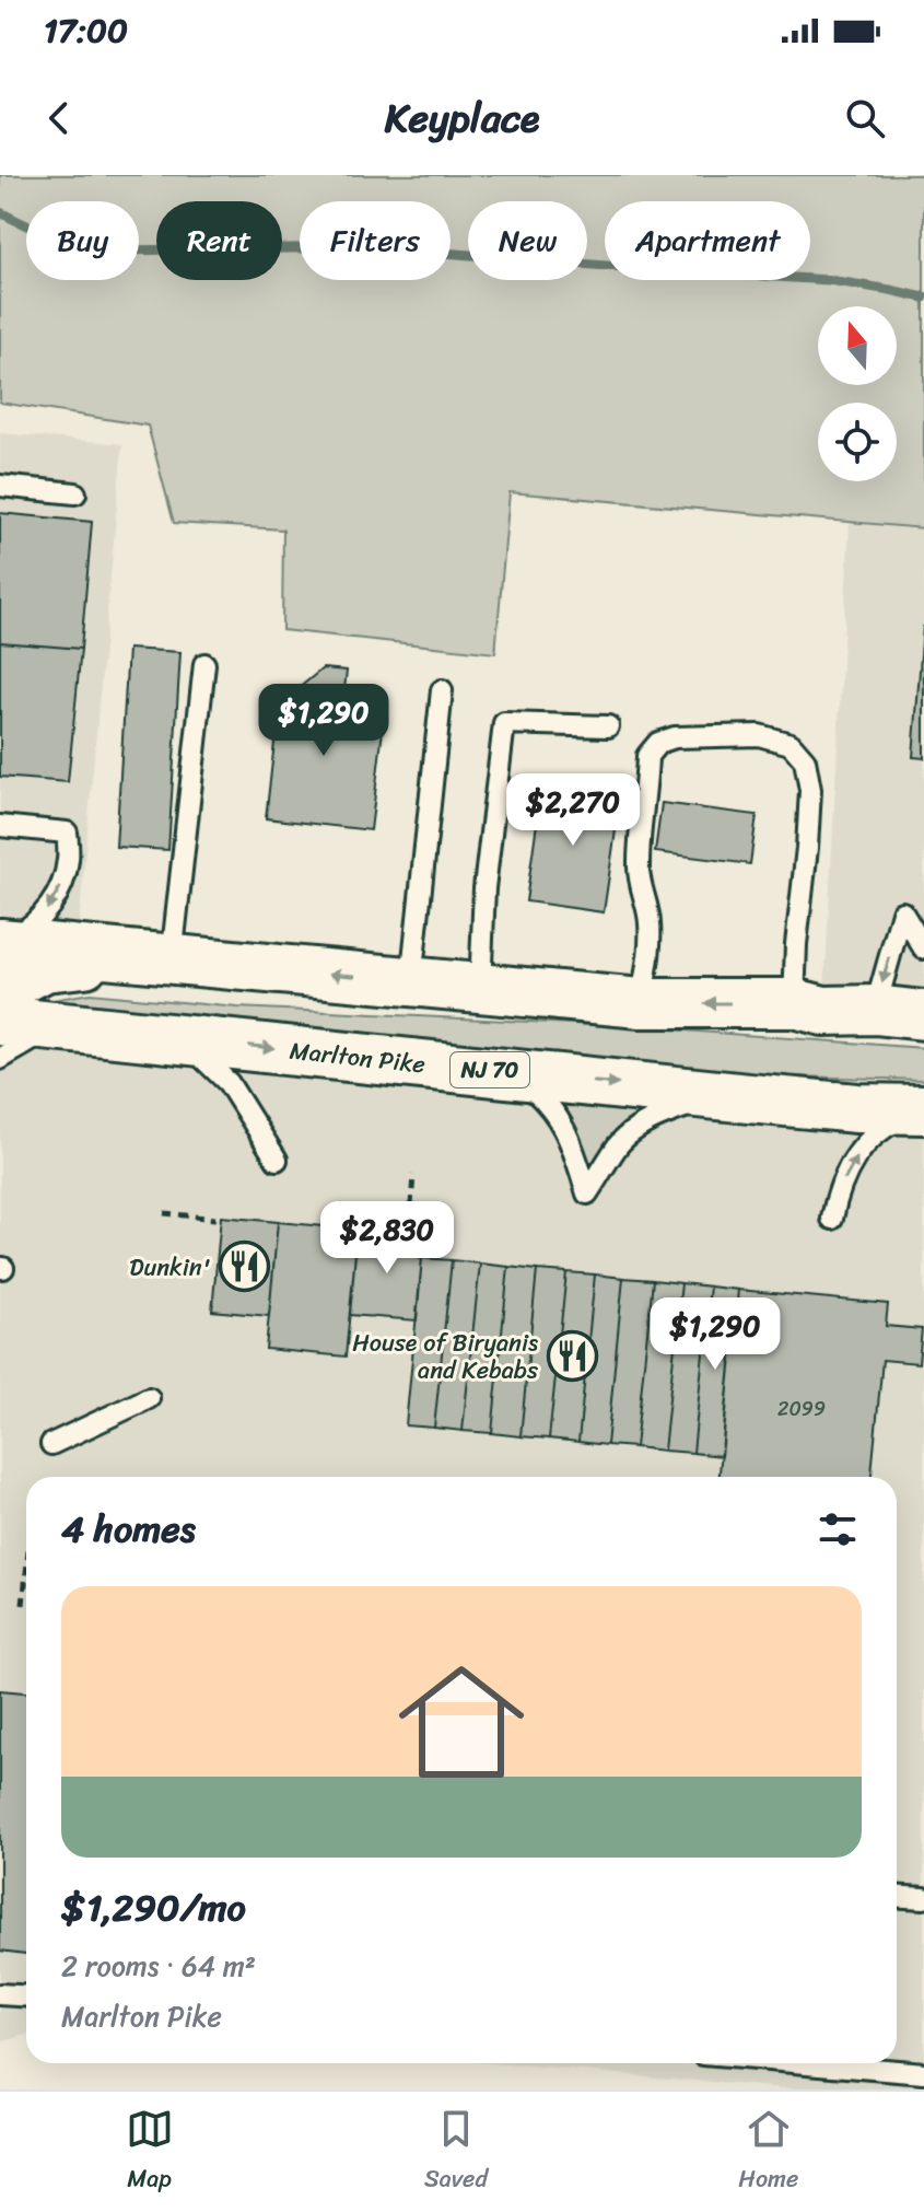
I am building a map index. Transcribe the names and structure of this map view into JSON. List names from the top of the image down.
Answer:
{
  "streets": {
    "highway": ["Marlton Pike", "NJ 70"]
  },
  "places": {
    "restaurant": ["Dunkin'", "House of Biryanis and Kebabs"]
  },
  "house_numbers": ["2099"],
  "north": "top",
  "page": {
    "status": "17:00",
    "header": "Keyplace",
    "chip": [
      "Buy",
      "Rent",
      "Filters",
      "New",
      "Apartment"
    ],
    "price": [
      "$1,290",
      "$2,270",
      "$2,830",
      "$1,290"
    ],
    "heading": "4 homes",
    "list": [
      {
        "name": "$1,290/mo",
        "note": "2 rooms · 64 m² · Marlton Pike"
      }
    ],
    "tabs": ["Map", "Saved", "Home"]
  }
}
